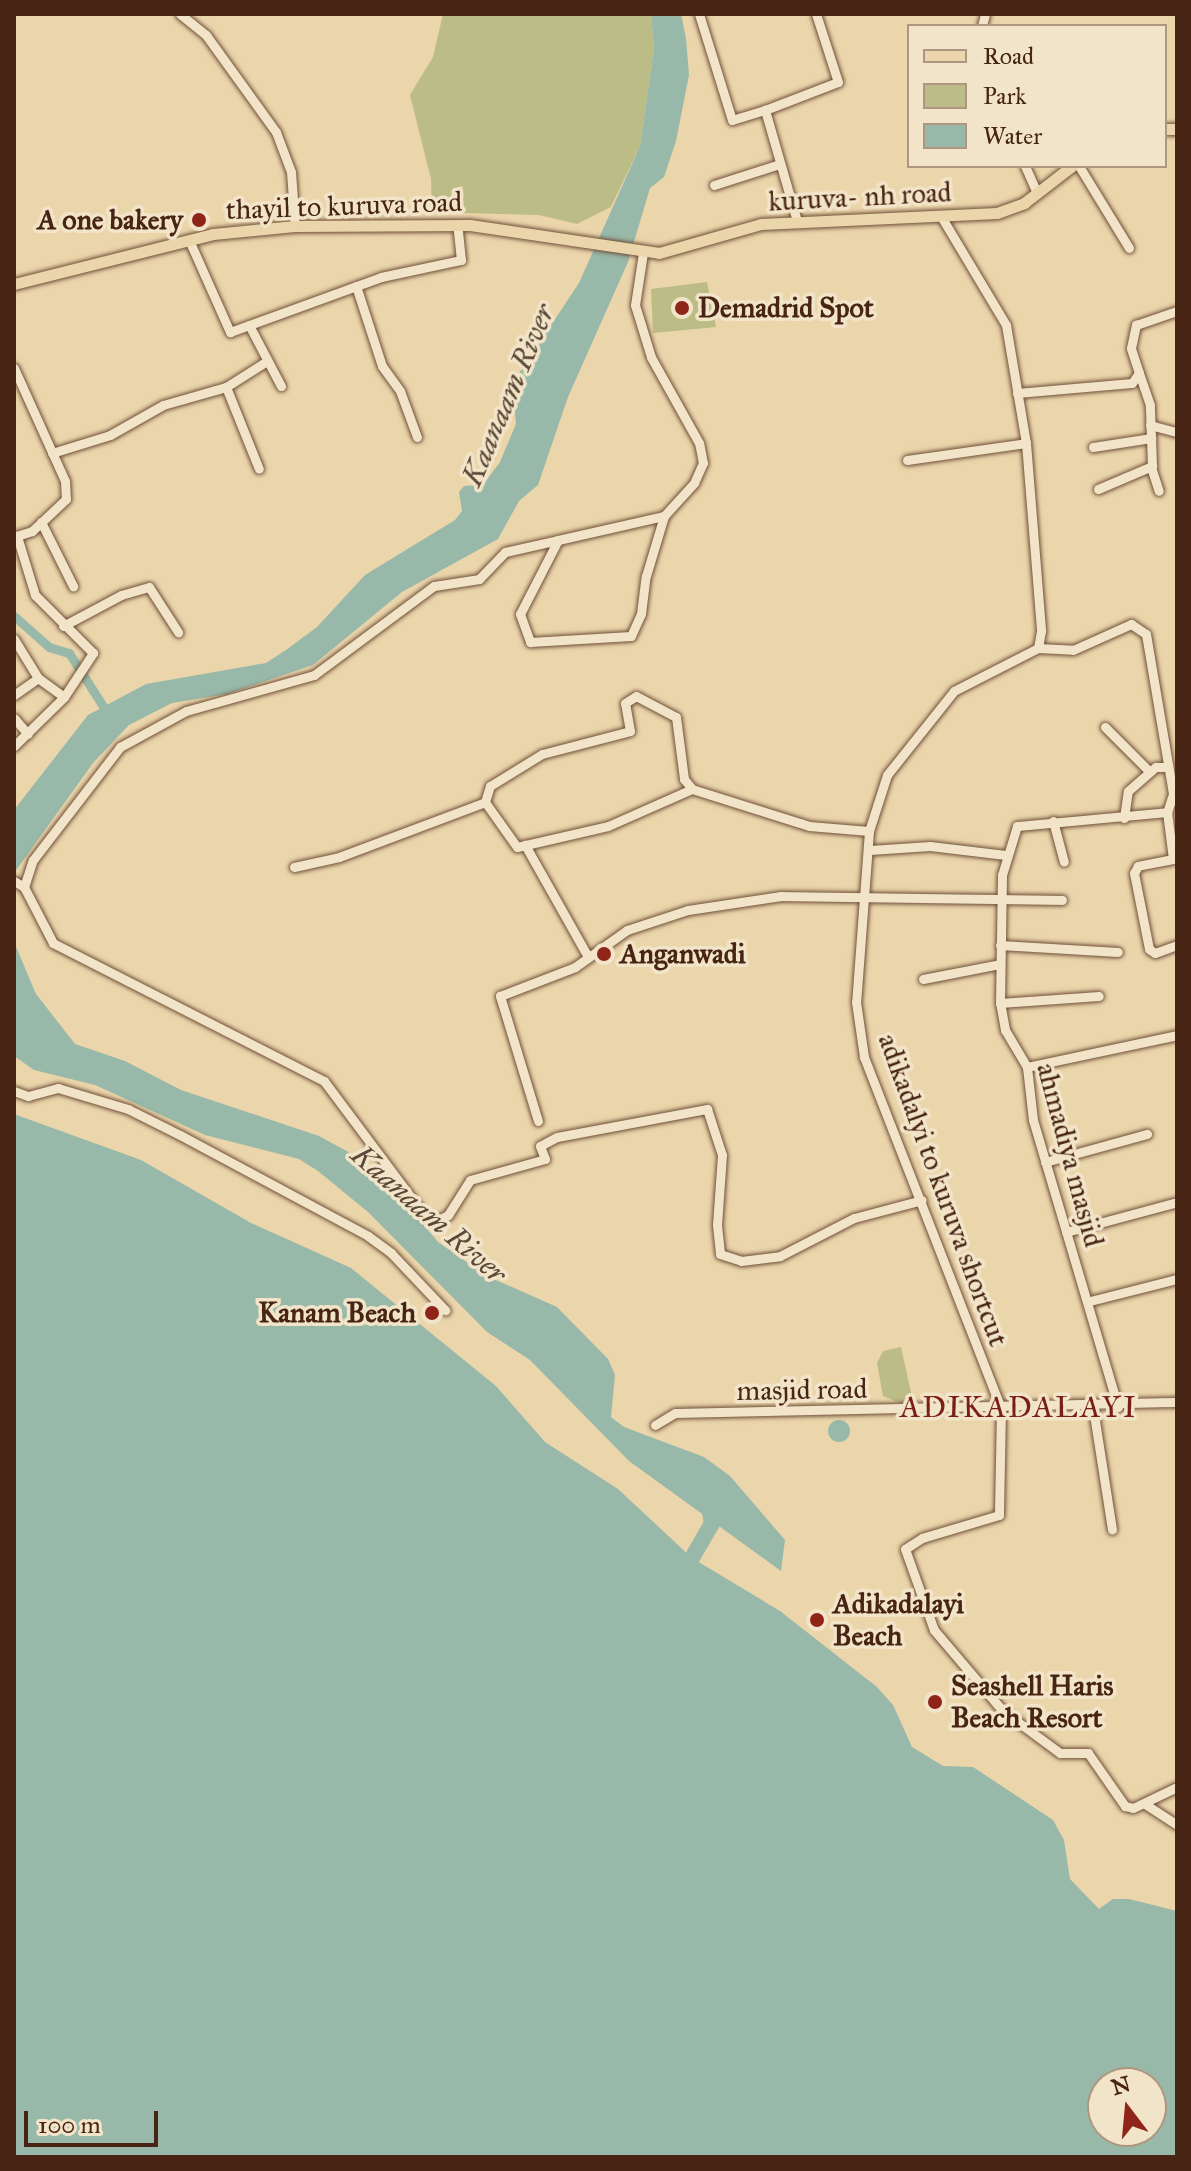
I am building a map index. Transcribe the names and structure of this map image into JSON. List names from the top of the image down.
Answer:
{
  "streets": {
    "main road": ["kuruva- nh road", "thayil to kuruva road"],
    "street": ["ahmadiya masjid", "adikadalyi to kuruva shortcut", "masjid road"]
  },
  "crossings": [
    ["kuruva- nh road", "thayil to kuruva road"],
    ["ahmadiya masjid", "masjid road"],
    ["adikadalyi to kuruva shortcut", "masjid road"]
  ],
  "districts": ["ADIKADALAYI"],
  "water": ["Kaanaam River"],
  "places": [
    "A one bakery",
    "Demadrid Spot",
    "Anganwadi",
    "Kanam Beach",
    "Adikadalayi Beach",
    "Seashell Haris Beach Resort"
  ],
  "legend": ["Road", "Park", "Water"],
  "scale_bar": "100 m",
  "north": "top"
}
